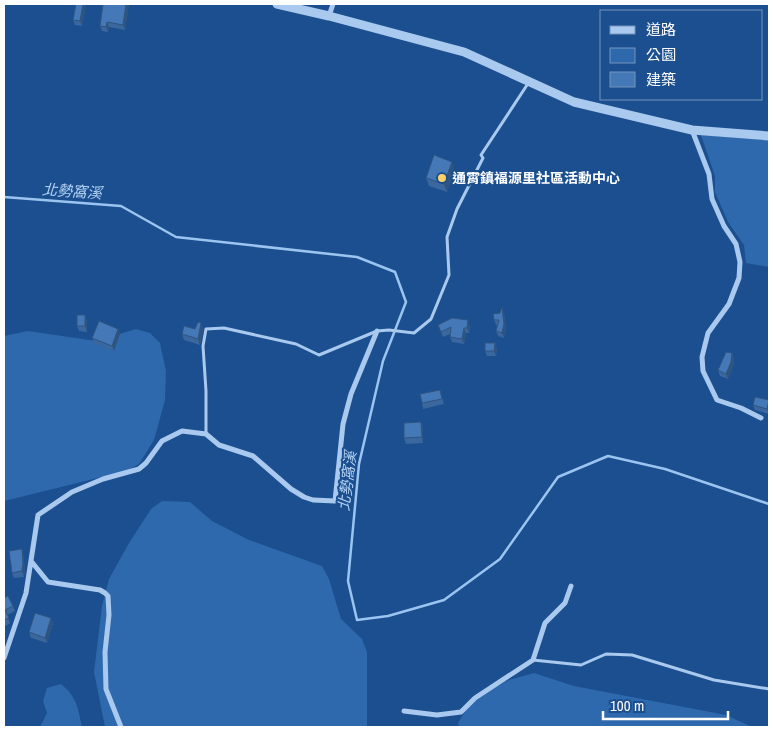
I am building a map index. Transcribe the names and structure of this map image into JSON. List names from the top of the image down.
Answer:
{
  "water": ["北勢窩溪"],
  "places": ["通霄鎮福源里社區活動中心"],
  "legend": ["道路", "公園", "建築"],
  "scale_bar": "100 m"
}
